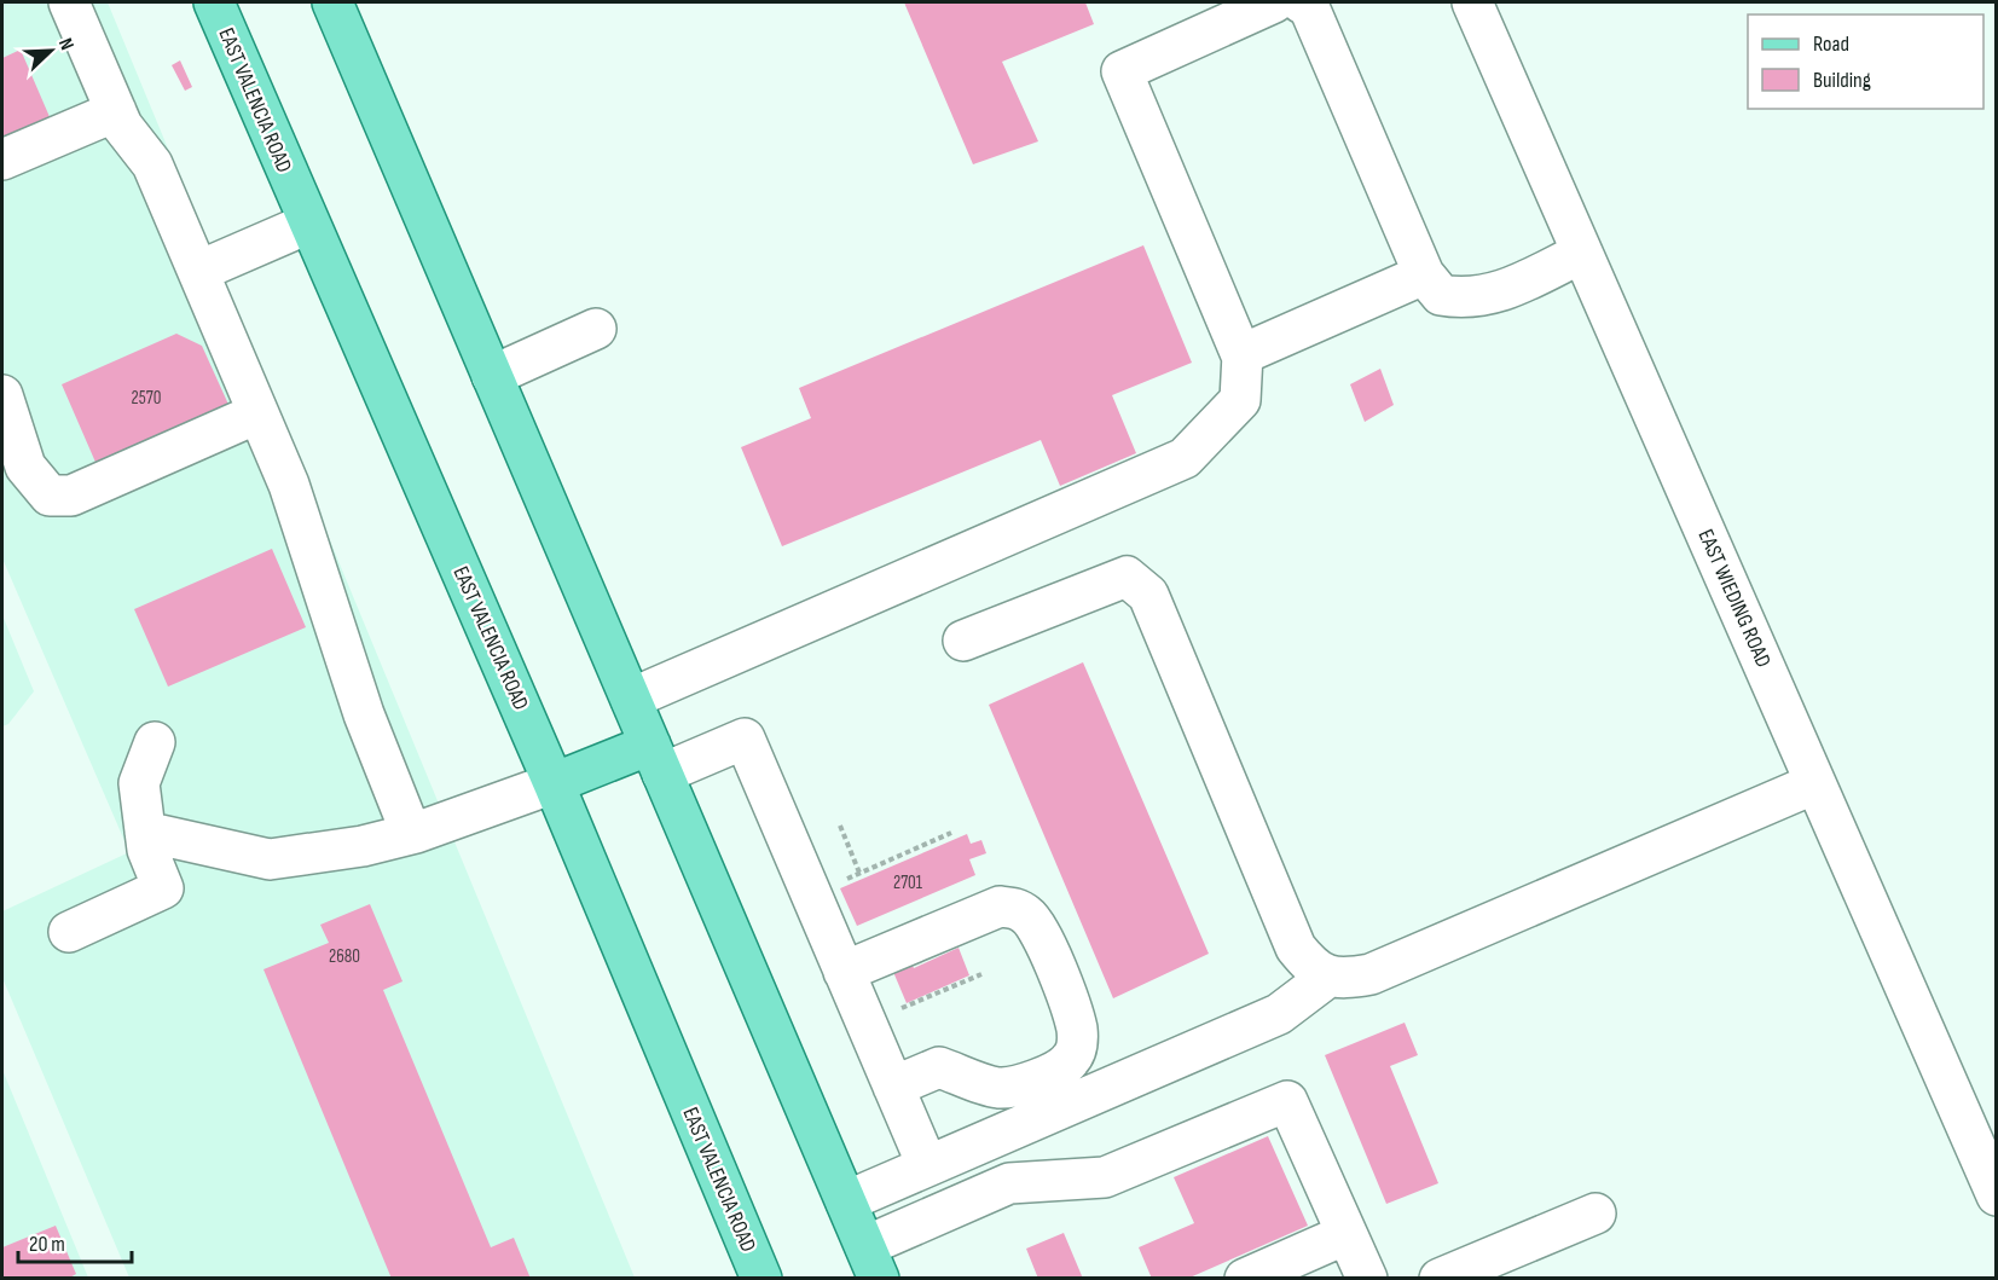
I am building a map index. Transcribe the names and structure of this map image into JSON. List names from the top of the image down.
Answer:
{
  "streets": {
    "main road": ["EAST VALENCIA ROAD"],
    "street": ["EAST WIEDING ROAD"]
  },
  "house_numbers": ["2570", "2701", "2680"],
  "legend": ["Road", "Building"],
  "scale_bar": "20 m",
  "north": "top right"
}
